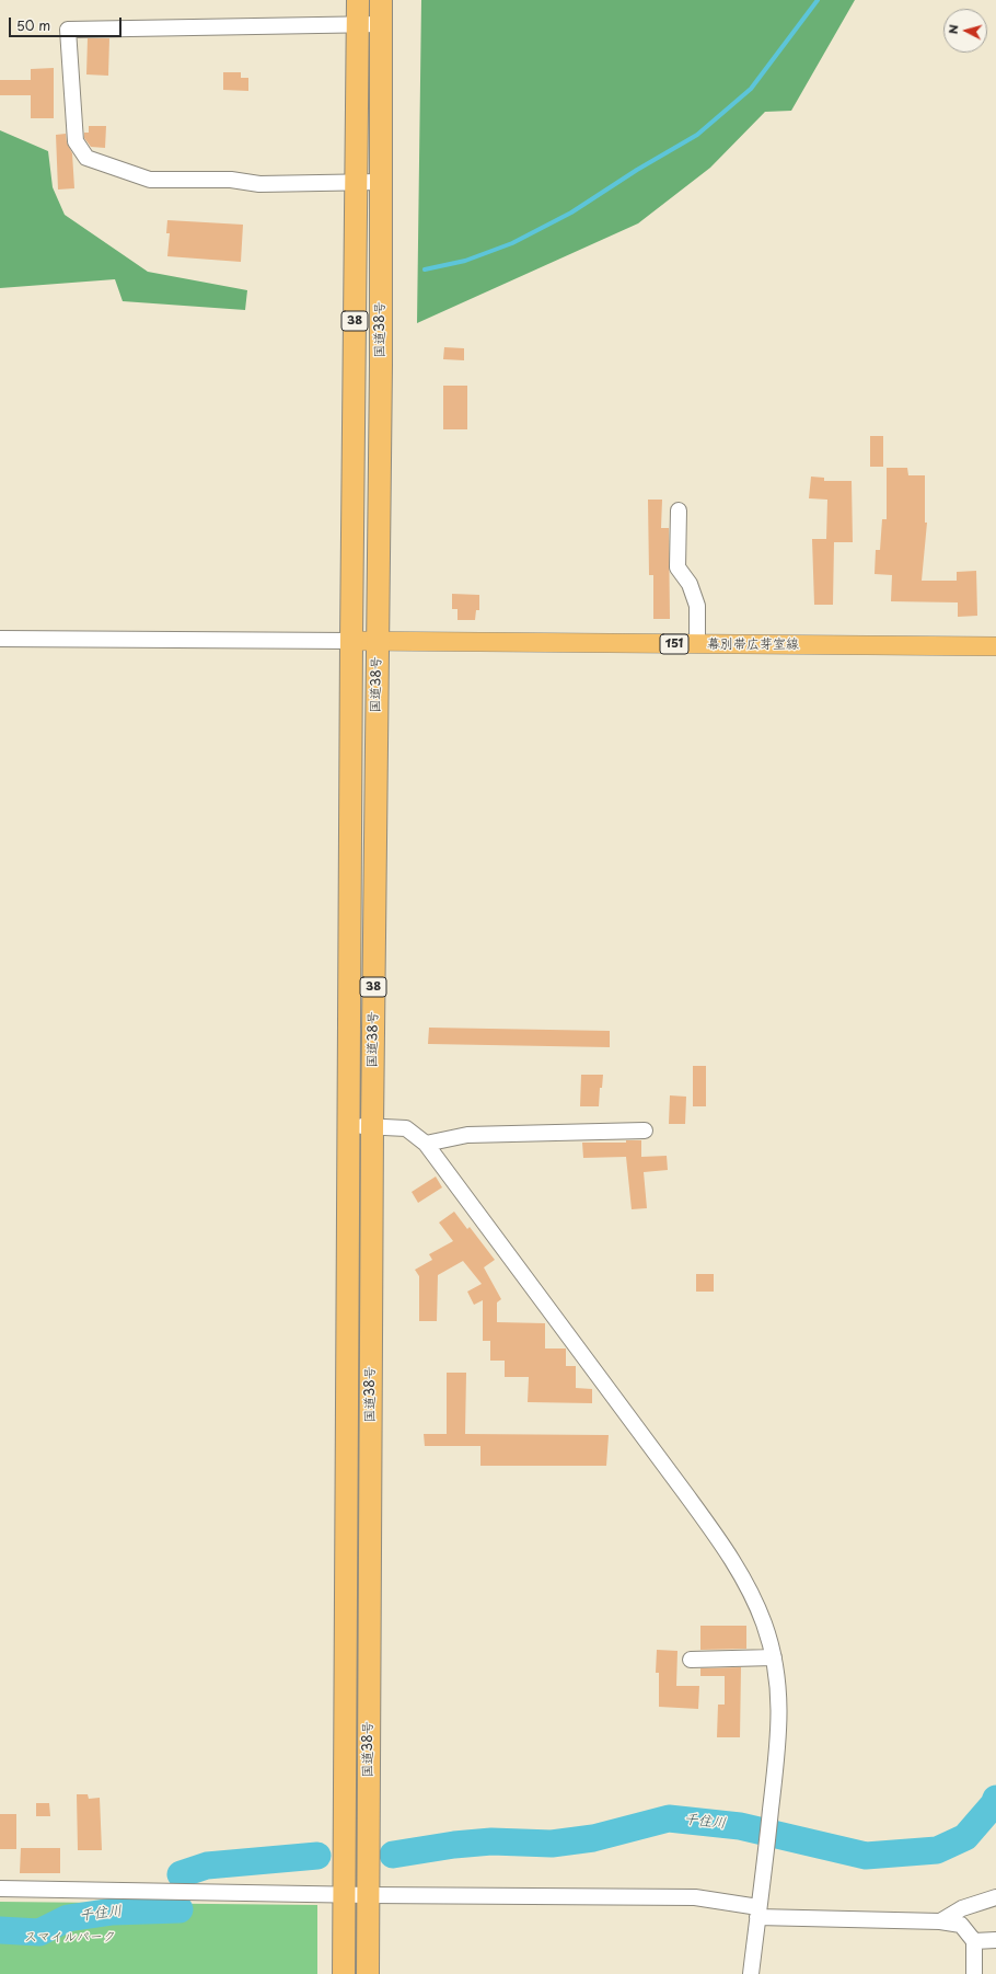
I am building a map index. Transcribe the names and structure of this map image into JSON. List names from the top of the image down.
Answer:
{
  "streets": {
    "highway": ["38", "国道38号"],
    "main road": ["151", "幕別帯広芽室線"]
  },
  "crossings": [
    ["国道38号", "幕別帯広芽室線"]
  ],
  "water": ["千住川"],
  "parks": ["スマイルパーク"],
  "scale_bar": "50 m",
  "north": "left"
}
